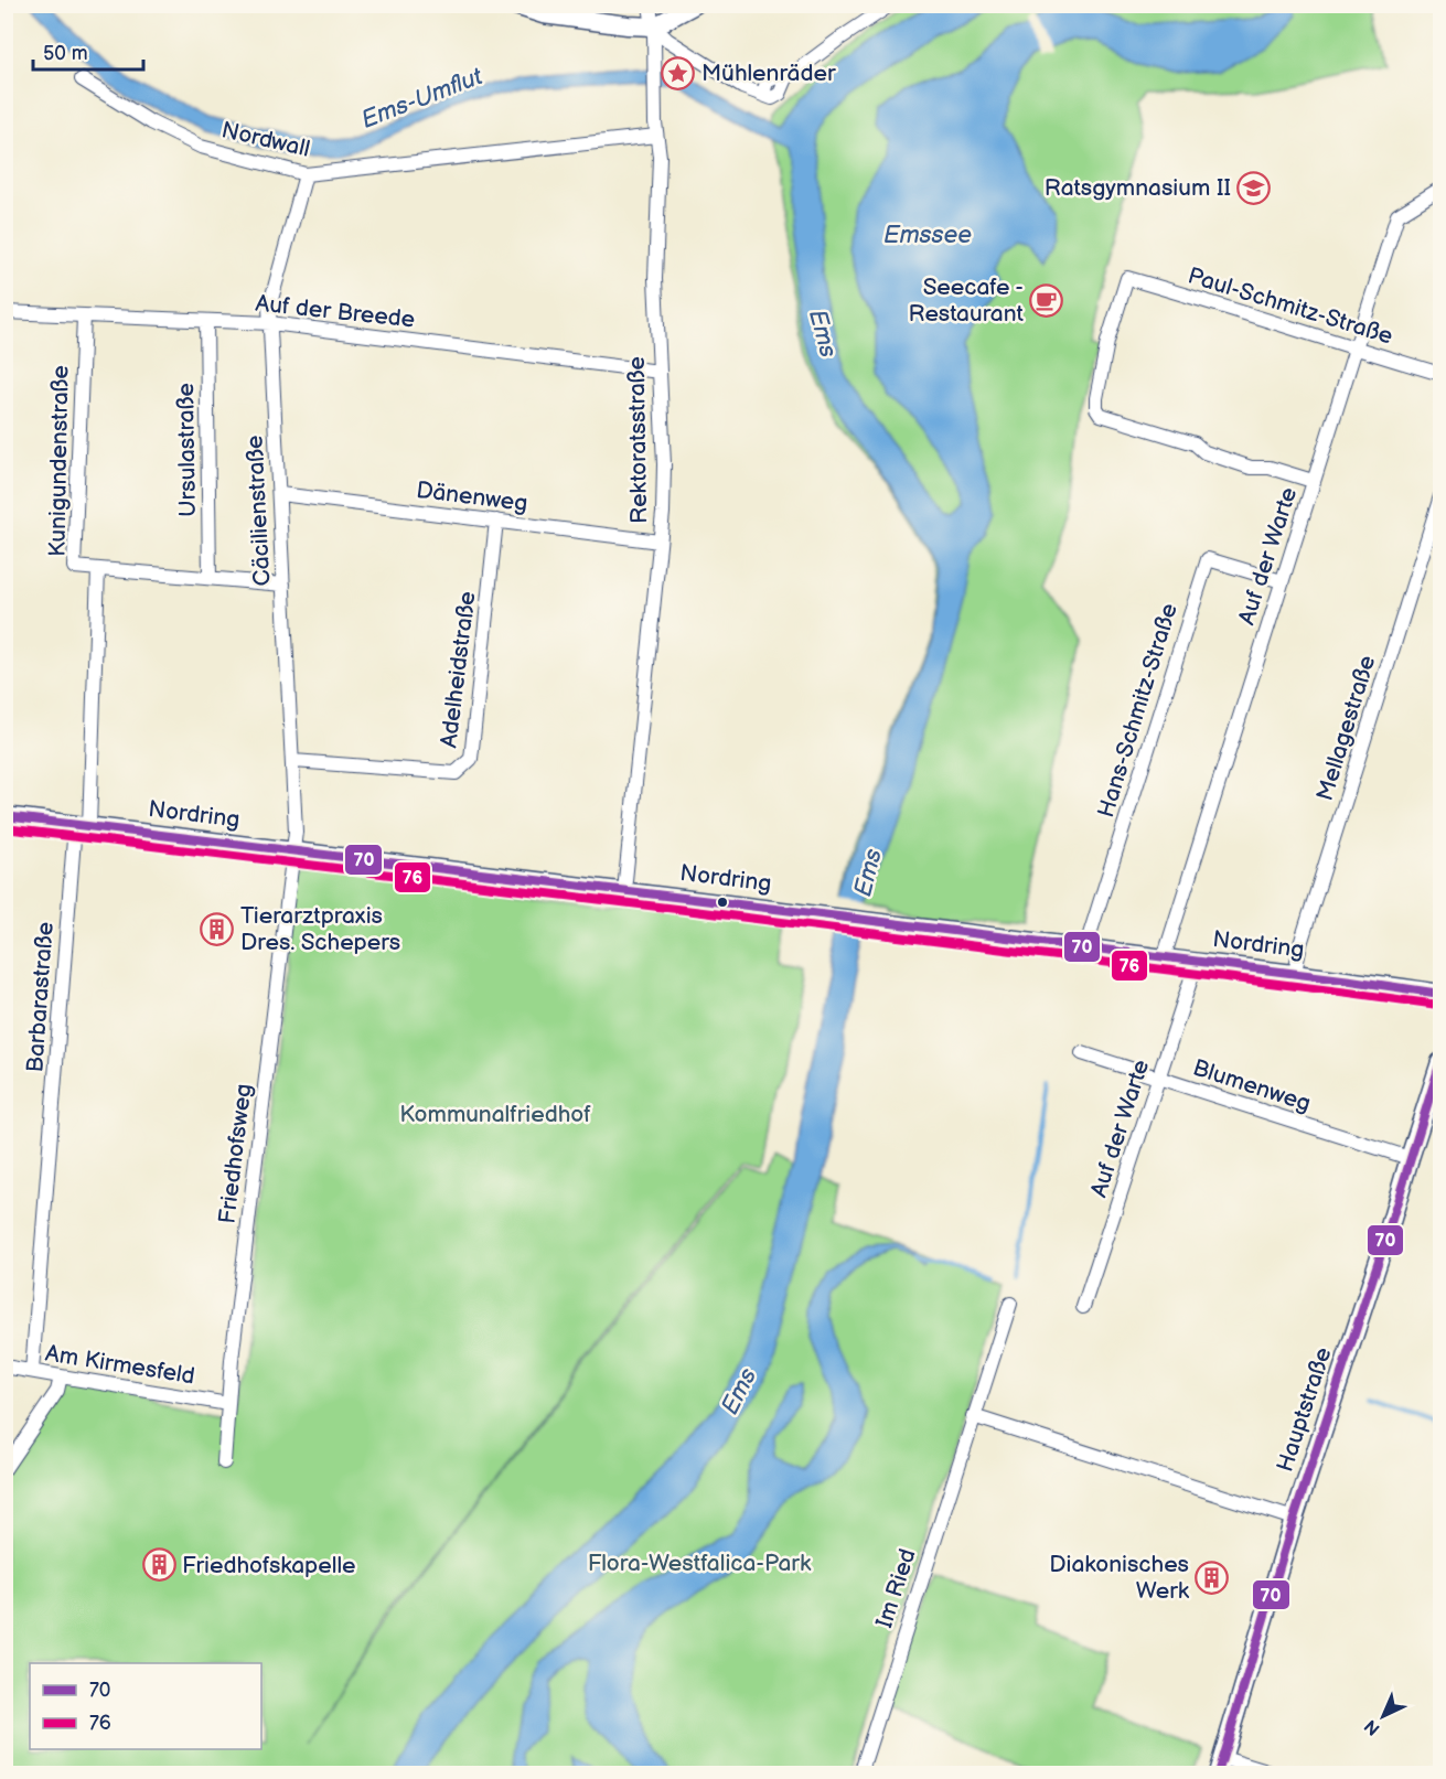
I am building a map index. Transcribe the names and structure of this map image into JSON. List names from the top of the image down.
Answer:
{
  "streets": {
    "main road": ["Nordring", "Hauptstraße"],
    "street": [
      "Nordwall",
      "Paul-Schmitz-Straße",
      "Auf der Breede",
      "Rektoratsstraße",
      "Ursulastraße",
      "Kunigundenstraße",
      "Dänenweg",
      "Cäcilienstraße",
      "Auf der Warte",
      "Adelheidstraße",
      "Hans-Schmitz-Straße",
      "Mellagestraße",
      "Barbarastraße",
      "Blumenweg",
      "Friedhofsweg",
      "Am Kirmesfeld",
      "Im Ried"
    ]
  },
  "crossings": [
    ["Nordwall", "Rektoratsstraße"],
    ["Nordwall", "Cäcilienstraße"],
    ["Paul-Schmitz-Straße", "Auf der Warte"],
    ["Auf der Breede", "Rektoratsstraße"],
    ["Auf der Breede", "Ursulastraße"],
    ["Auf der Breede", "Kunigundenstraße"],
    ["Auf der Breede", "Cäcilienstraße"],
    ["Rektoratsstraße", "Dänenweg"],
    ["Rektoratsstraße", "Nordring"],
    ["Kunigundenstraße", "Nordring"],
    ["Kunigundenstraße", "Barbarastraße"],
    ["Dänenweg", "Cäcilienstraße"],
    ["Dänenweg", "Adelheidstraße"],
    ["Cäcilienstraße", "Adelheidstraße"],
    ["Cäcilienstraße", "Nordring"],
    ["Cäcilienstraße", "Friedhofsweg"],
    ["Auf der Warte", "Hans-Schmitz-Straße"],
    ["Auf der Warte", "Nordring"],
    ["Auf der Warte", "Blumenweg"],
    ["Hans-Schmitz-Straße", "Nordring"],
    ["Mellagestraße", "Nordring"],
    ["Nordring", "Barbarastraße"],
    ["Nordring", "Friedhofsweg"],
    ["Barbarastraße", "Am Kirmesfeld"],
    ["Blumenweg", "Hauptstraße"],
    ["Friedhofsweg", "Am Kirmesfeld"]
  ],
  "water": ["Ems-Umflut", "Emssee", "Ems"],
  "parks": ["Kommunalfriedhof", "Flora-Westfalica-Park"],
  "places": {
    "place": ["Mühlenräder"],
    "school or university": ["Ratsgymnasium II"],
    "cafe": ["Seecafe - Restaurant"],
    "building": ["Tierarztpraxis Dres. Schepers", "Friedhofskapelle", "Diakonisches Werk"]
  },
  "lines": ["transit line 70", "transit line 76"],
  "legend": ["70", "76"],
  "scale_bar": "50 m",
  "north": "bottom left"
}
